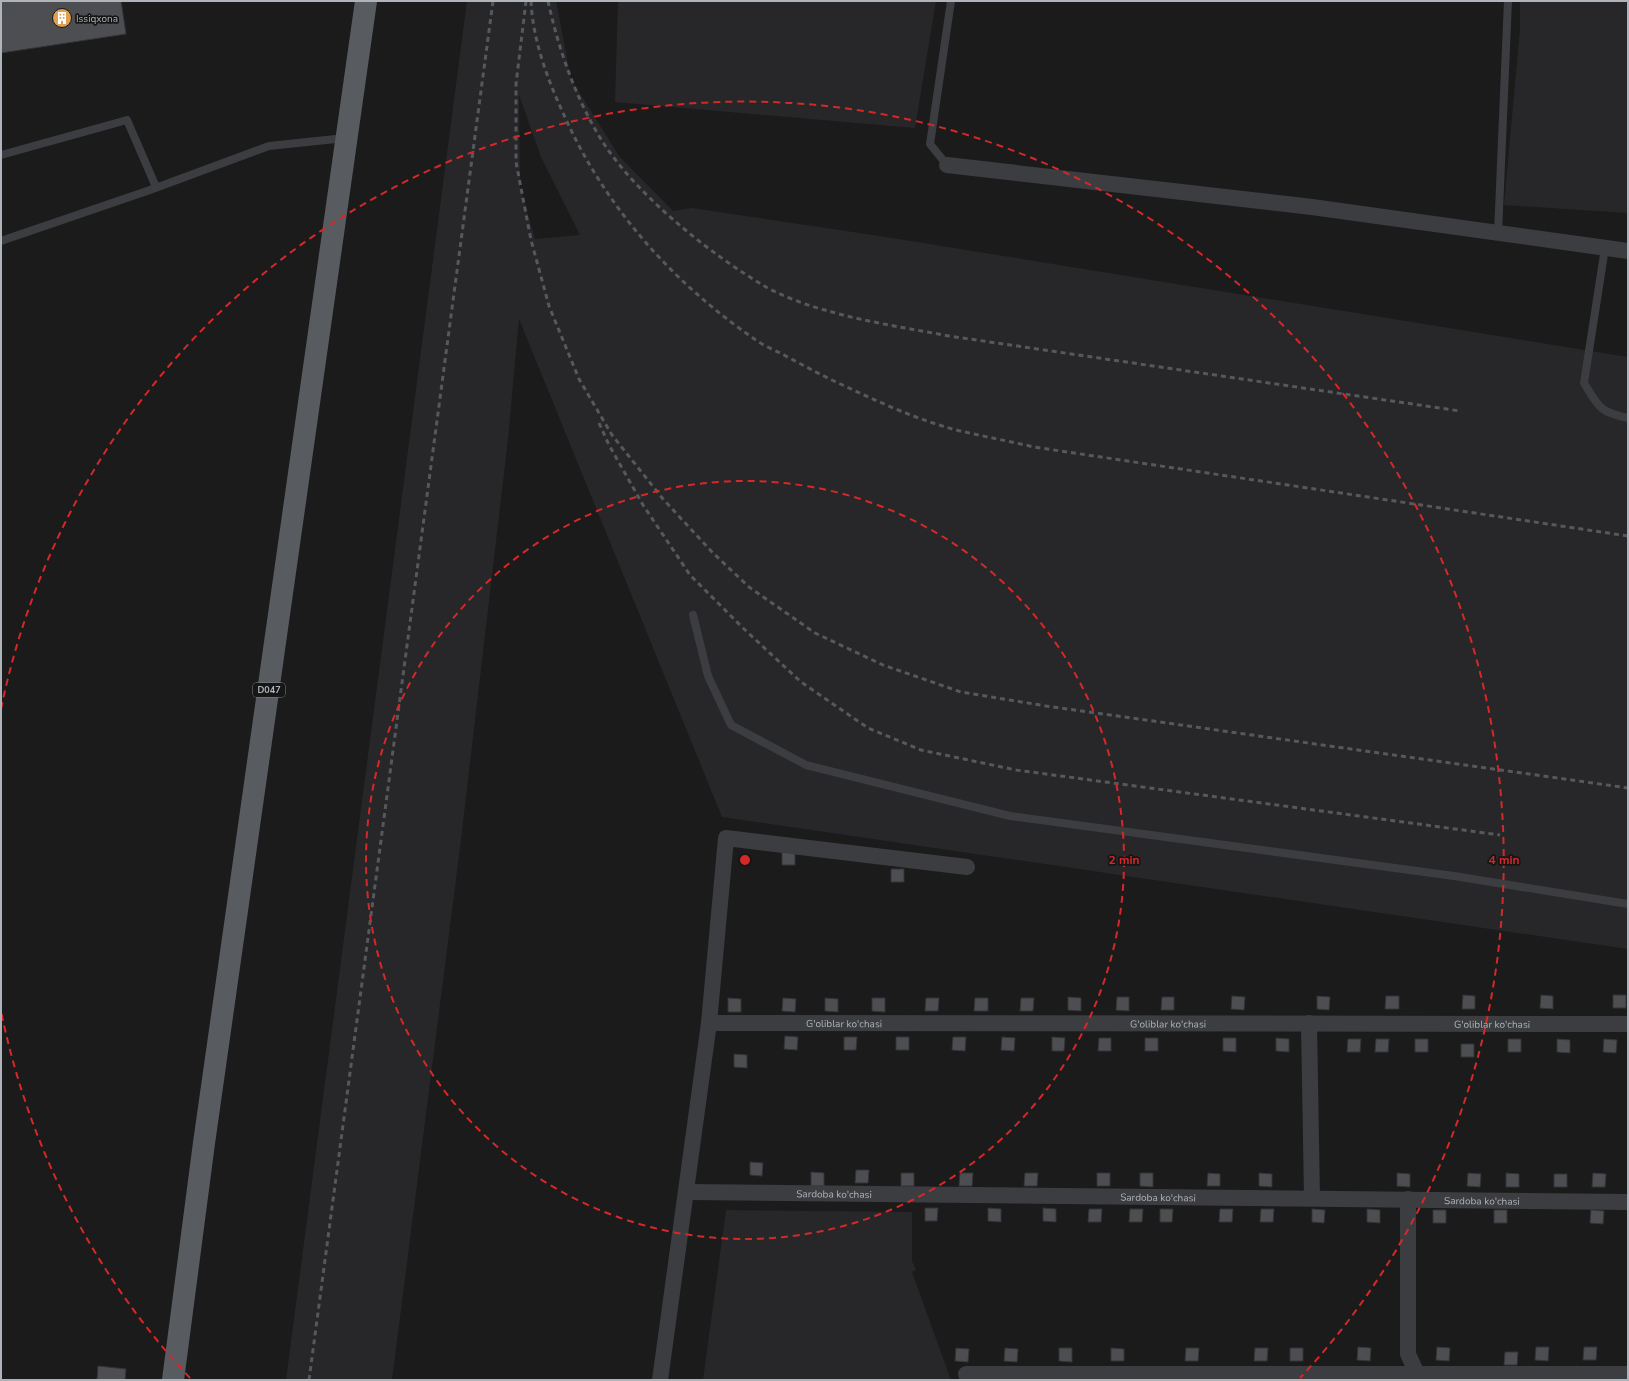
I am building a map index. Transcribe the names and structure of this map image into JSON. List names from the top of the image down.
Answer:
{
  "streets": {
    "main road": ["D047"],
    "street": ["G'oliblar ko'chasi", "Sardoba ko'chasi"]
  },
  "places": {
    "building": ["Issiqxona"]
  },
  "rings": ["2 min", "4 min"]
}
